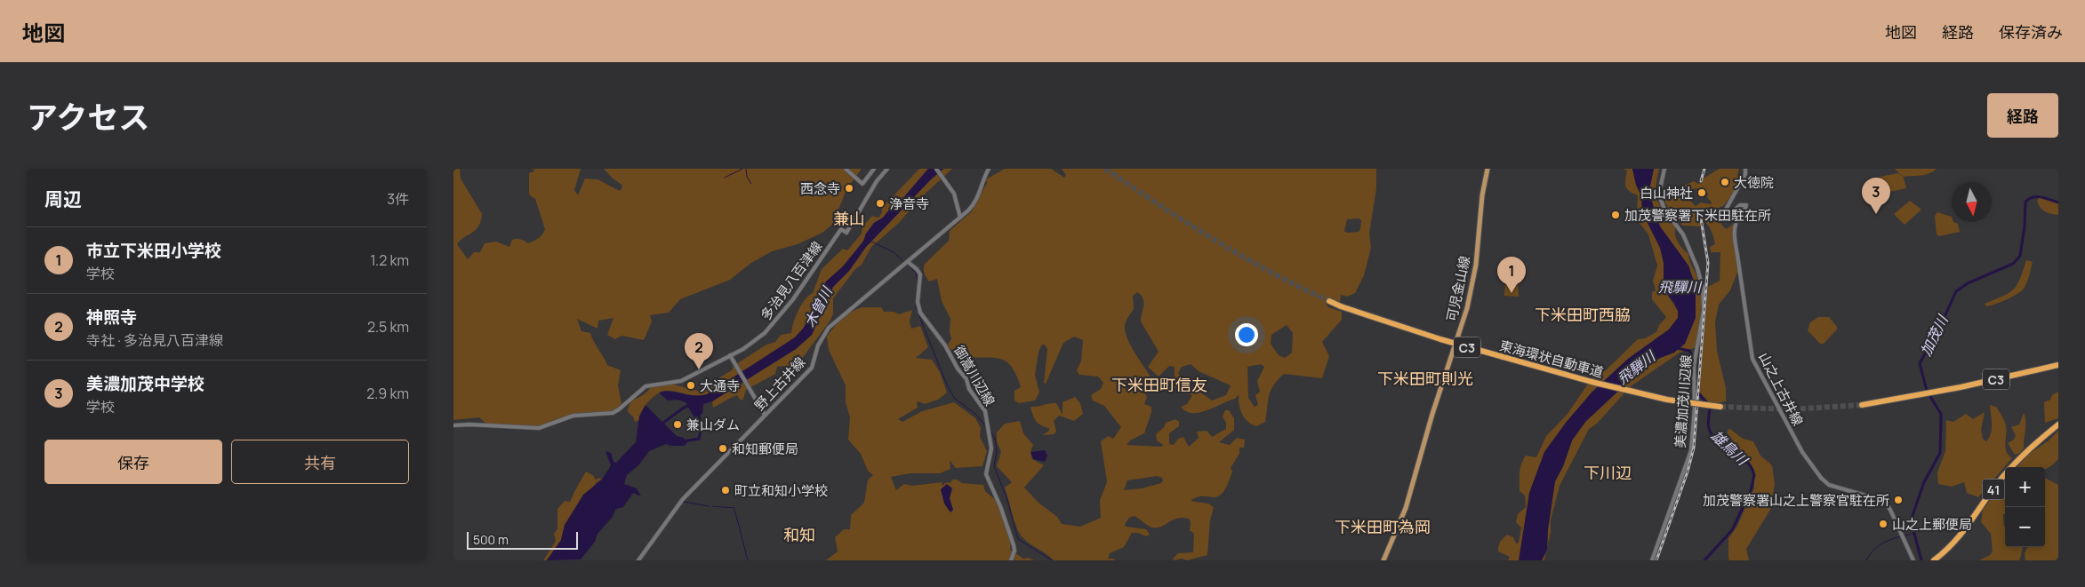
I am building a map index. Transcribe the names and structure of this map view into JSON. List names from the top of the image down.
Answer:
{
  "streets": {
    "highway": ["C3", "東海環状自動車道", "41"],
    "main road": [
      "多治見八百津線",
      "可児金山線",
      "御嵩川辺線",
      "野上古井線",
      "山之上古井線",
      "美濃加茂川辺線"
    ]
  },
  "crossings": [
    ["御嵩川辺線", "野上古井線"]
  ],
  "districts": [
    "兼山",
    "下米田町西脇",
    "下米田町則光",
    "下米田町信友",
    "下川辺",
    "下米田町為岡",
    "和知"
  ],
  "water": [
    "飛驒川",
    "木曽川",
    "加茂川",
    "飛騨川",
    "雄鳥川"
  ],
  "places": [
    "大徳院",
    "西念寺",
    "白山神社",
    "浄音寺",
    "加茂警察署下米田駐在所",
    "大通寺",
    "兼山ダム",
    "和知郵便局",
    "町立和知小学校",
    "加茂警察署山之上警察官駐在所",
    "山之上郵便局"
  ],
  "scale_bar": "500 m",
  "north": "bottom",
  "page": {
    "header": "地図",
    "nav": ["地図", "経路", "保存済み"],
    "title": "アクセス",
    "buttons": [
      "経路",
      ["保存", "共有"]
    ],
    "heading": ["周辺", "3件"],
    "pins": ["3", "1", "2"],
    "list": [
      {
        "mark": "1",
        "name": "市立下米田小学校",
        "note": "学校",
        "value": "1.2 km"
      },
      {
        "mark": "2",
        "name": "神照寺",
        "note": "寺社 · 多治見八百津線",
        "value": "2.5 km"
      },
      {
        "mark": "3",
        "name": "美濃加茂中学校",
        "note": "学校",
        "value": "2.9 km"
      }
    ],
    "map_buttons": ["+", "−"],
    "scale": "500 m"
  }
}
